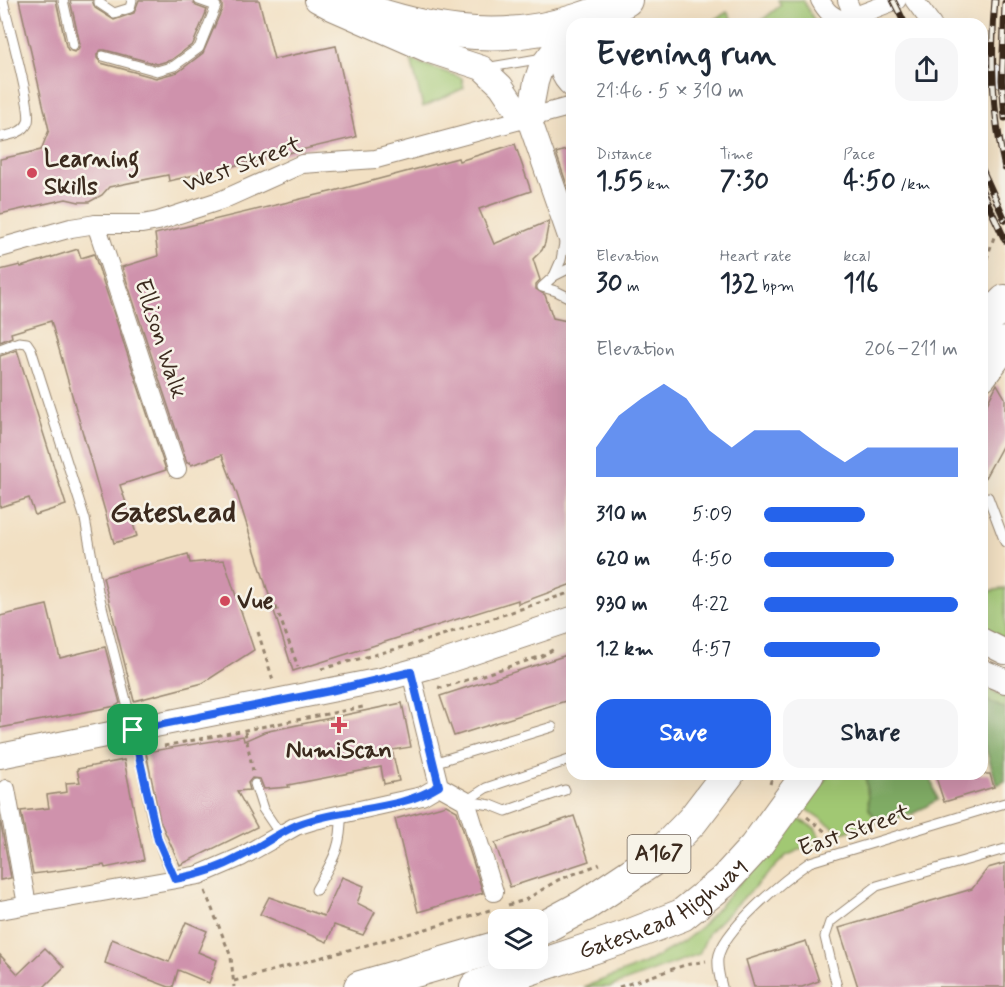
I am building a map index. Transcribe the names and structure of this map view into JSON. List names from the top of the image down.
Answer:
{
  "streets": {
    "highway": ["A167", "Gateshead Highway"],
    "street": ["West Street", "Ellison Walk"],
    "lane": ["East Street"]
  },
  "crossings": [
    ["West Street", "Ellison Walk"]
  ],
  "districts": ["Gateshead"],
  "places": {
    "other": ["Learning Skills", "Vue"],
    "health": ["NumiScan"]
  },
  "page": {
    "heading": ["Evening run", "21:46 · 5 × 310 m"],
    "stats": [
      ["Distance", "1.55 km"],
      ["Time", "7:30"],
      ["Pace", "4:50 /km"],
      ["Elevation", "30 m"],
      ["Heart rate", "132 bpm"],
      ["kcal", "116"]
    ],
    "chart": ["Elevation", "206–211 m"],
    "list": [
      {
        "name": "310 m",
        "note": "5:09"
      },
      {
        "name": "620 m",
        "note": "4:50"
      },
      {
        "name": "930 m",
        "note": "4:22"
      },
      {
        "name": "1.2 km",
        "note": "4:57"
      }
    ],
    "buttons": ["Save", "Share"]
  }
}
